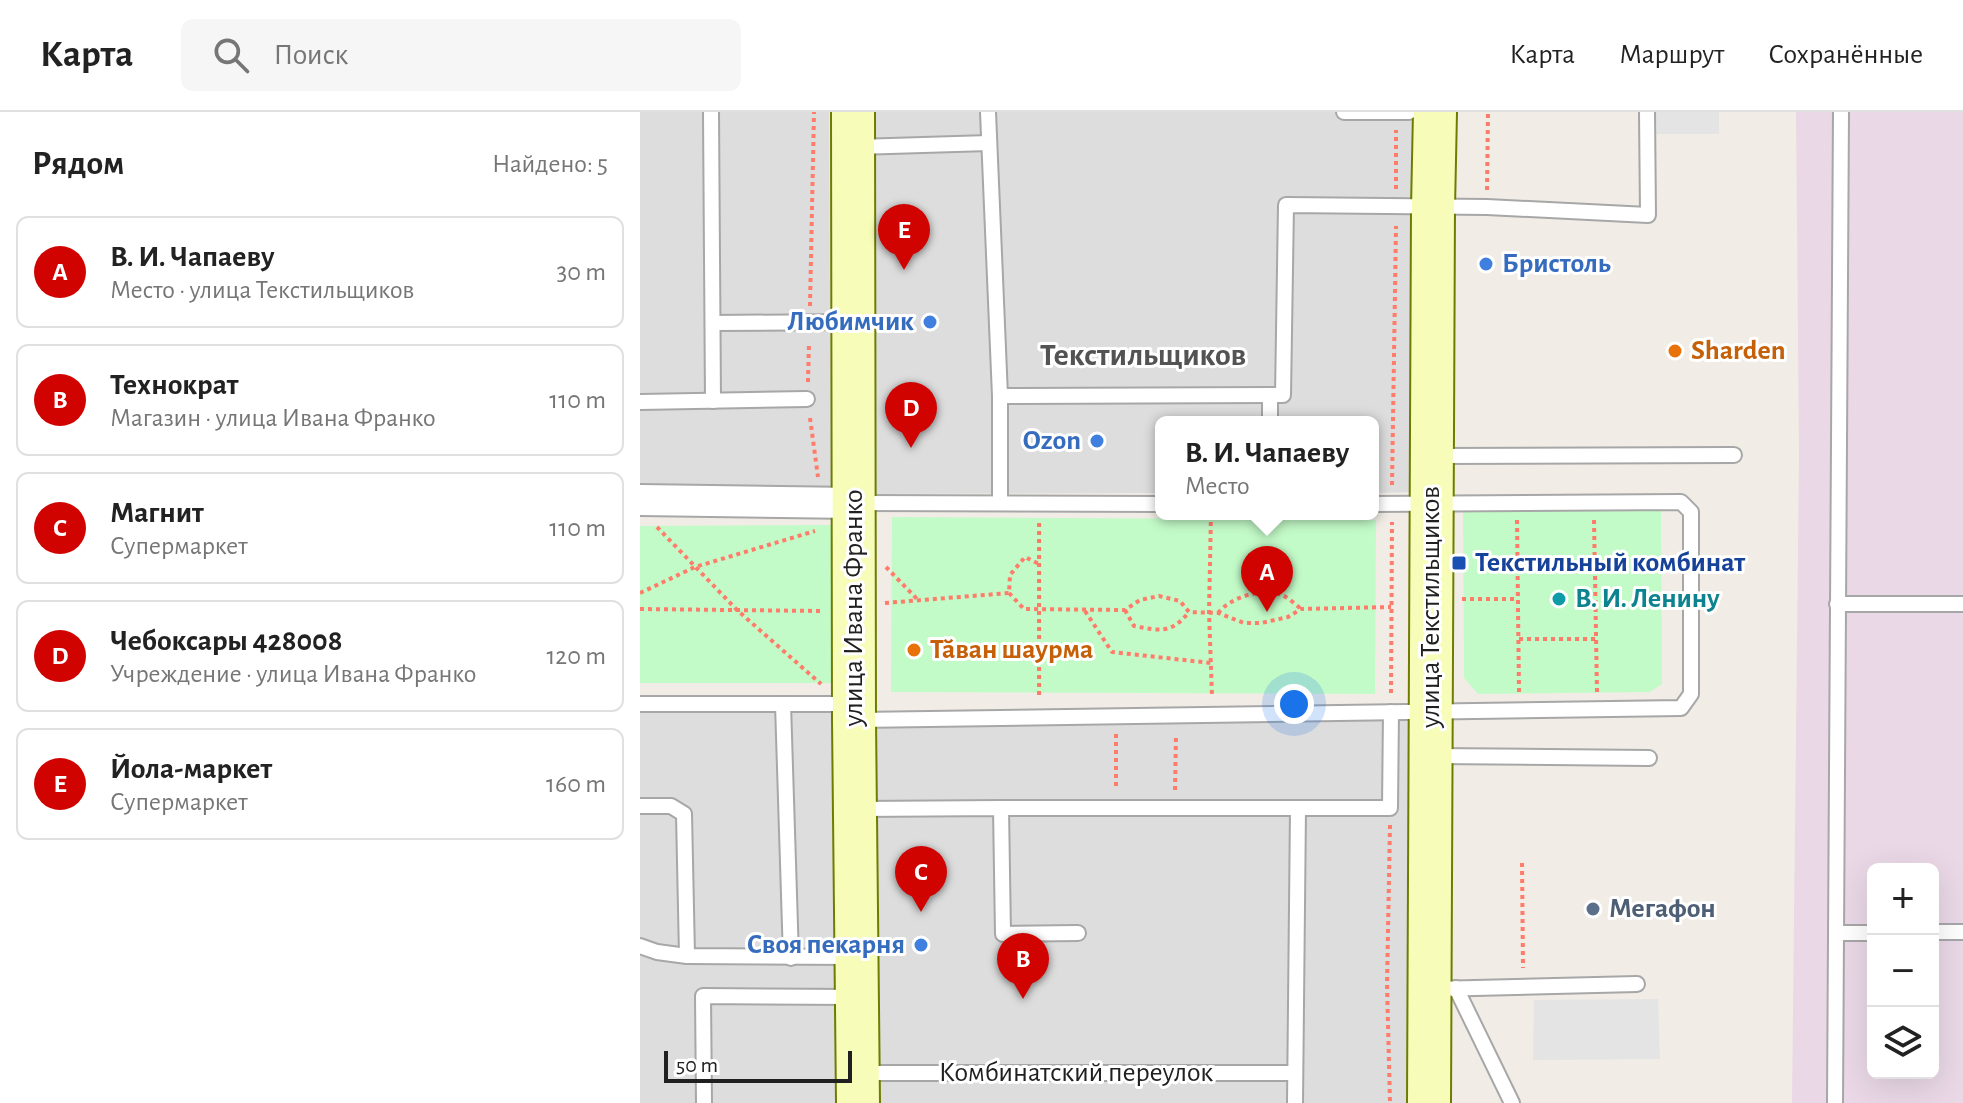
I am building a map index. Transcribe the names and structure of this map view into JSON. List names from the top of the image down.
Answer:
{
  "streets": {
    "street": ["улица Текстильщиков", "улица Ивана Франко"],
    "lane": ["Комбинатский переулок"]
  },
  "crossings": [
    ["улица Ивана Франко", "Комбинатский переулок"]
  ],
  "districts": ["Текстильщиков"],
  "places": {
    "other": [
      "Бристоль",
      "Любимчик",
      "Sharden",
      "Ozon",
      "В. И. Ленину",
      "Тӑван шаурма",
      "Мегафон",
      "Своя пекарня"
    ],
    "transit": ["Текстильный комбинат"]
  },
  "scale_bar": "50 m",
  "page": {
    "header": "Карта",
    "search": "Поиск",
    "nav": ["Карта", "Маршрут", "Сохранённые"],
    "heading": ["Рядом", "Найдено: 5"],
    "pins": [
      "E",
      "D",
      "A",
      "C",
      "B"
    ],
    "list": [
      {
        "mark": "A",
        "name": "В. И. Чапаеву",
        "note": "Место · улица Текстильщиков",
        "value": "30 m"
      },
      {
        "mark": "B",
        "name": "Технократ",
        "note": "Магазин · улица Ивана Франко",
        "value": "110 m"
      },
      {
        "mark": "C",
        "name": "Магнит",
        "note": "Супермаркет",
        "value": "110 m"
      },
      {
        "mark": "D",
        "name": "Чебоксары 428008",
        "note": "Учреждение · улица Ивана Франко",
        "value": "120 m"
      },
      {
        "mark": "E",
        "name": "Йола-маркет",
        "note": "Супермаркет",
        "value": "160 m"
      }
    ],
    "popup": ["В. И. Чапаеву", "Место"],
    "map_buttons": ["+", "−"],
    "scale": "50 m"
  }
}
